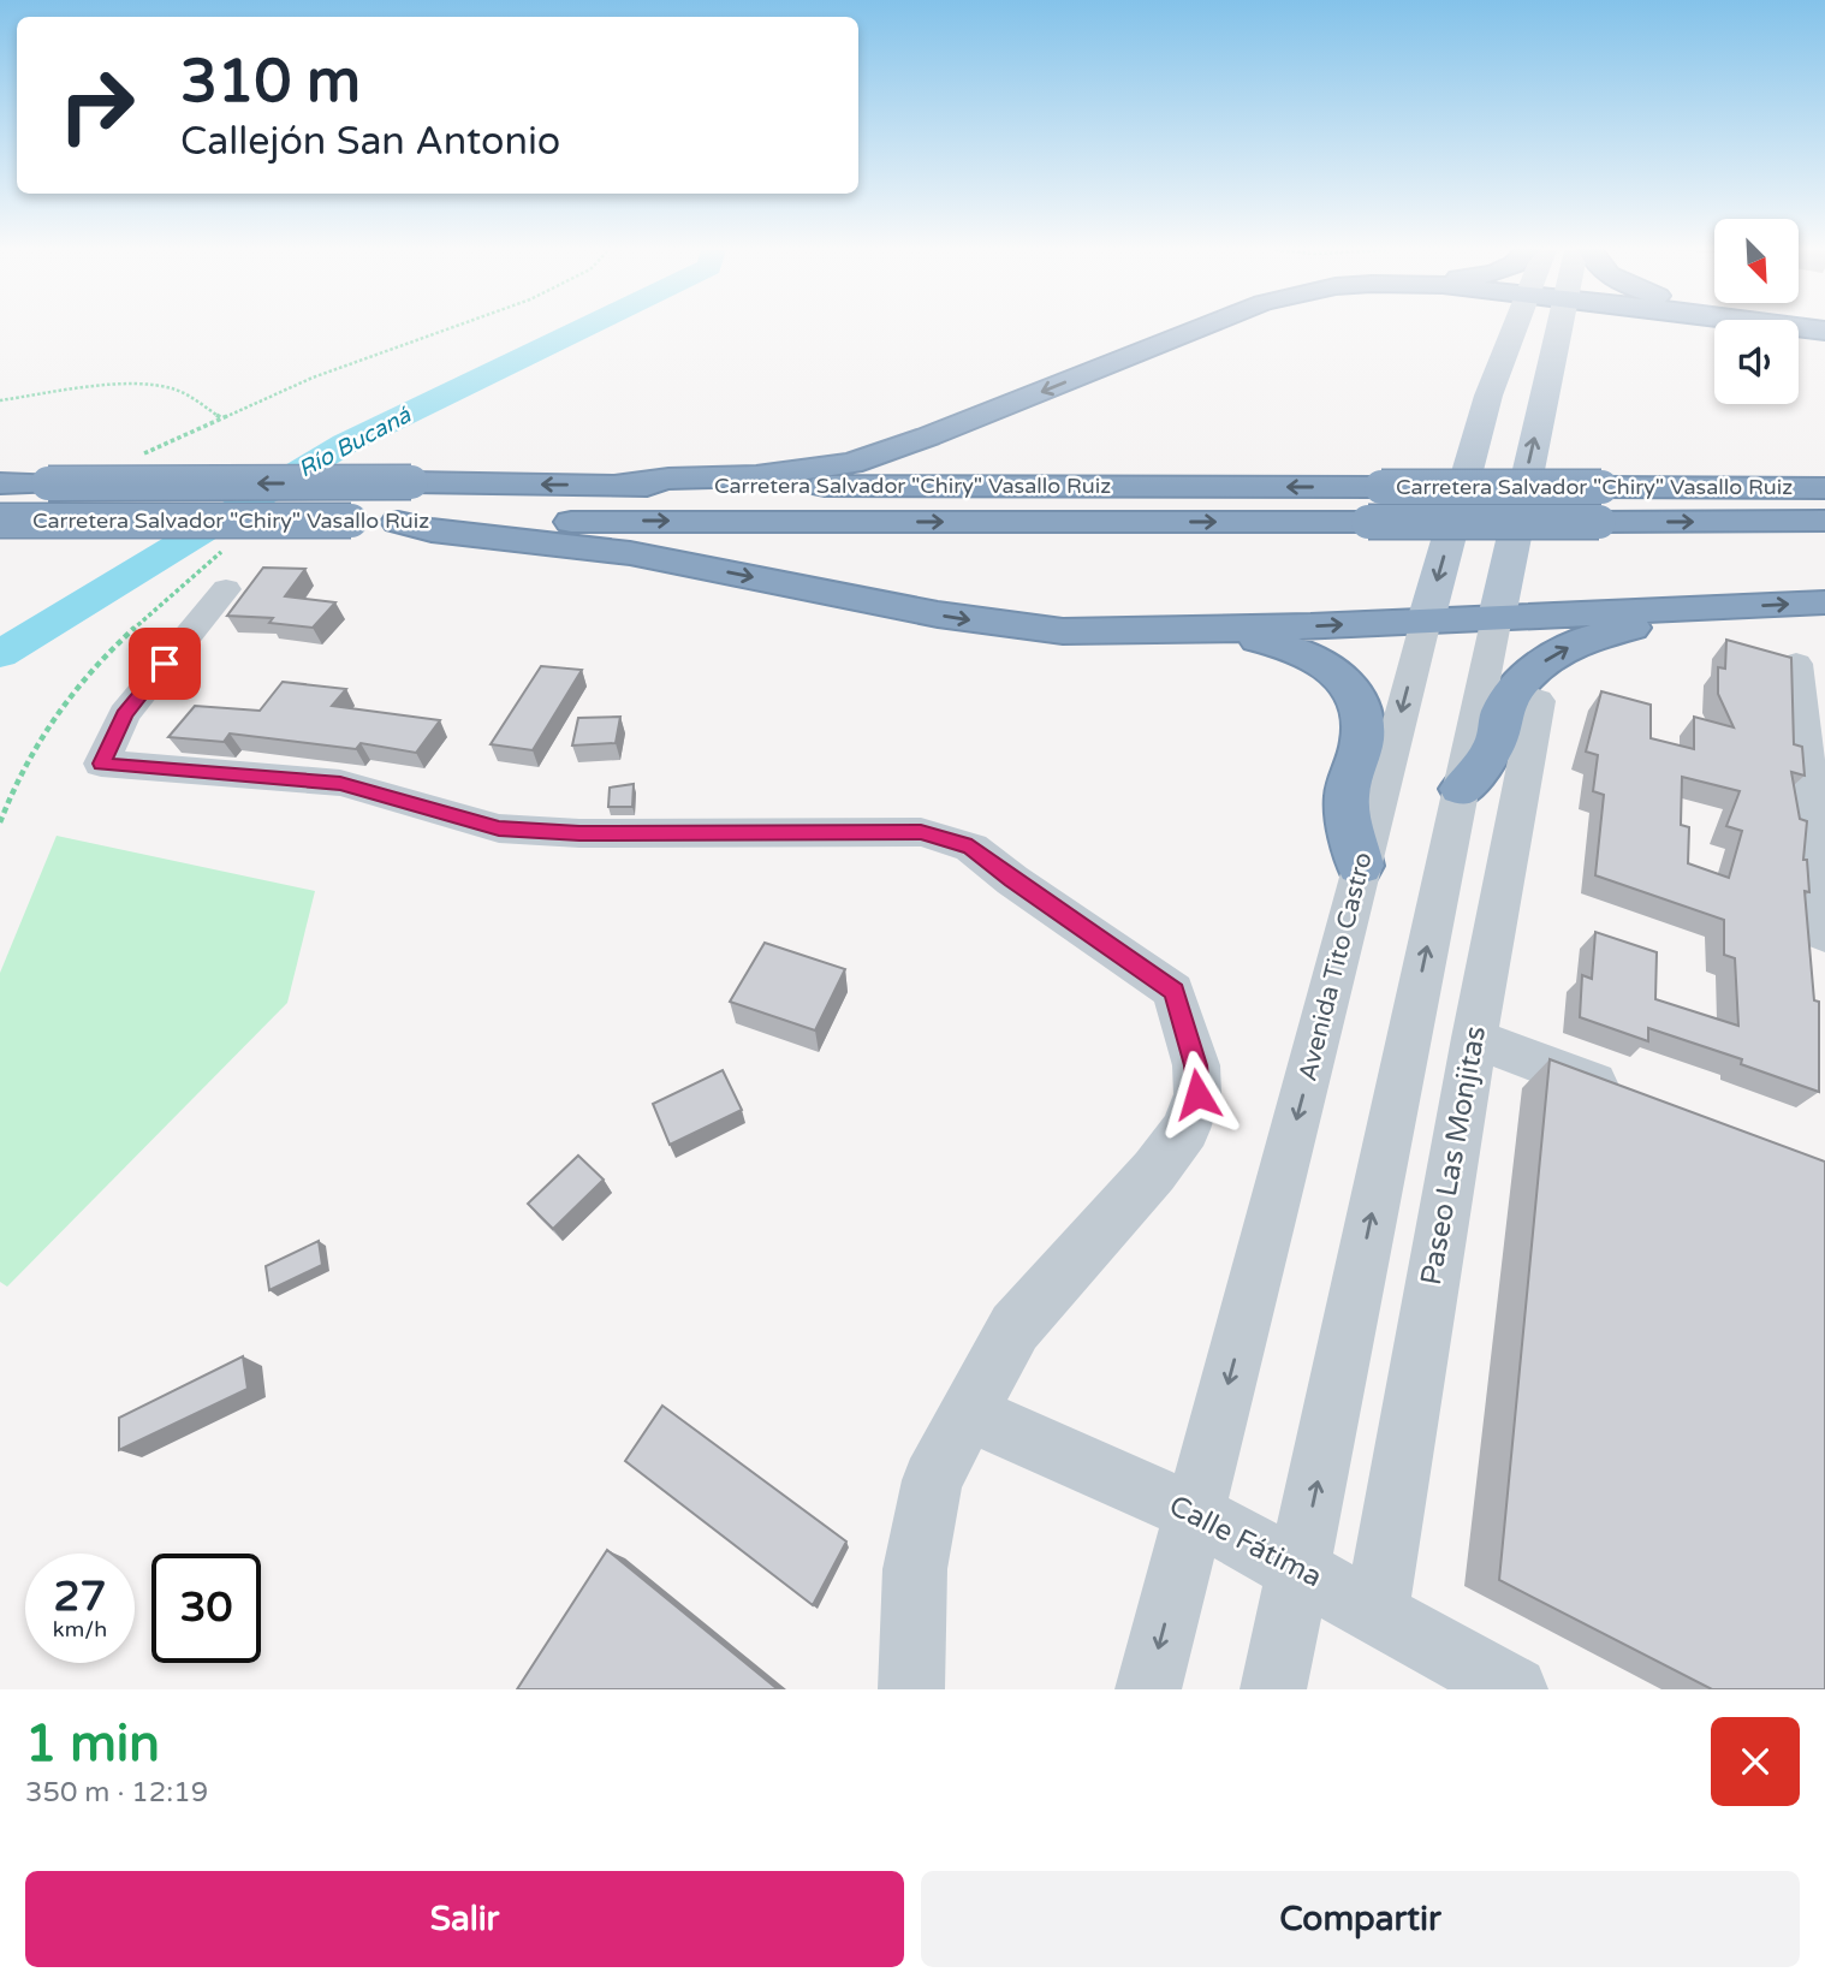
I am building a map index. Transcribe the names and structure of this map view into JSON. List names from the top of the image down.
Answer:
{
  "streets": {
    "highway": ["Carretera Salvador \"Chiry\" Vasallo Ruiz"],
    "main road": ["Avenida Tito Castro"],
    "street": ["Paseo Las Monjitas", "Calle Fátima"]
  },
  "crossings": [
    ["Avenida Tito Castro", "Calle Fátima"],
    ["Paseo Las Monjitas", "Calle Fátima"]
  ],
  "one_way": ["Avenida Tito Castro"],
  "water": ["Río Bucaná"],
  "north": "bottom right",
  "page": {
    "turn": ["310 m", "Callejón San Antonio"],
    "speed": "27 km/h",
    "limit": "30",
    "heading": ["1 min", "350 m · 12:19"],
    "buttons": ["Salir", "Compartir"]
  }
}
